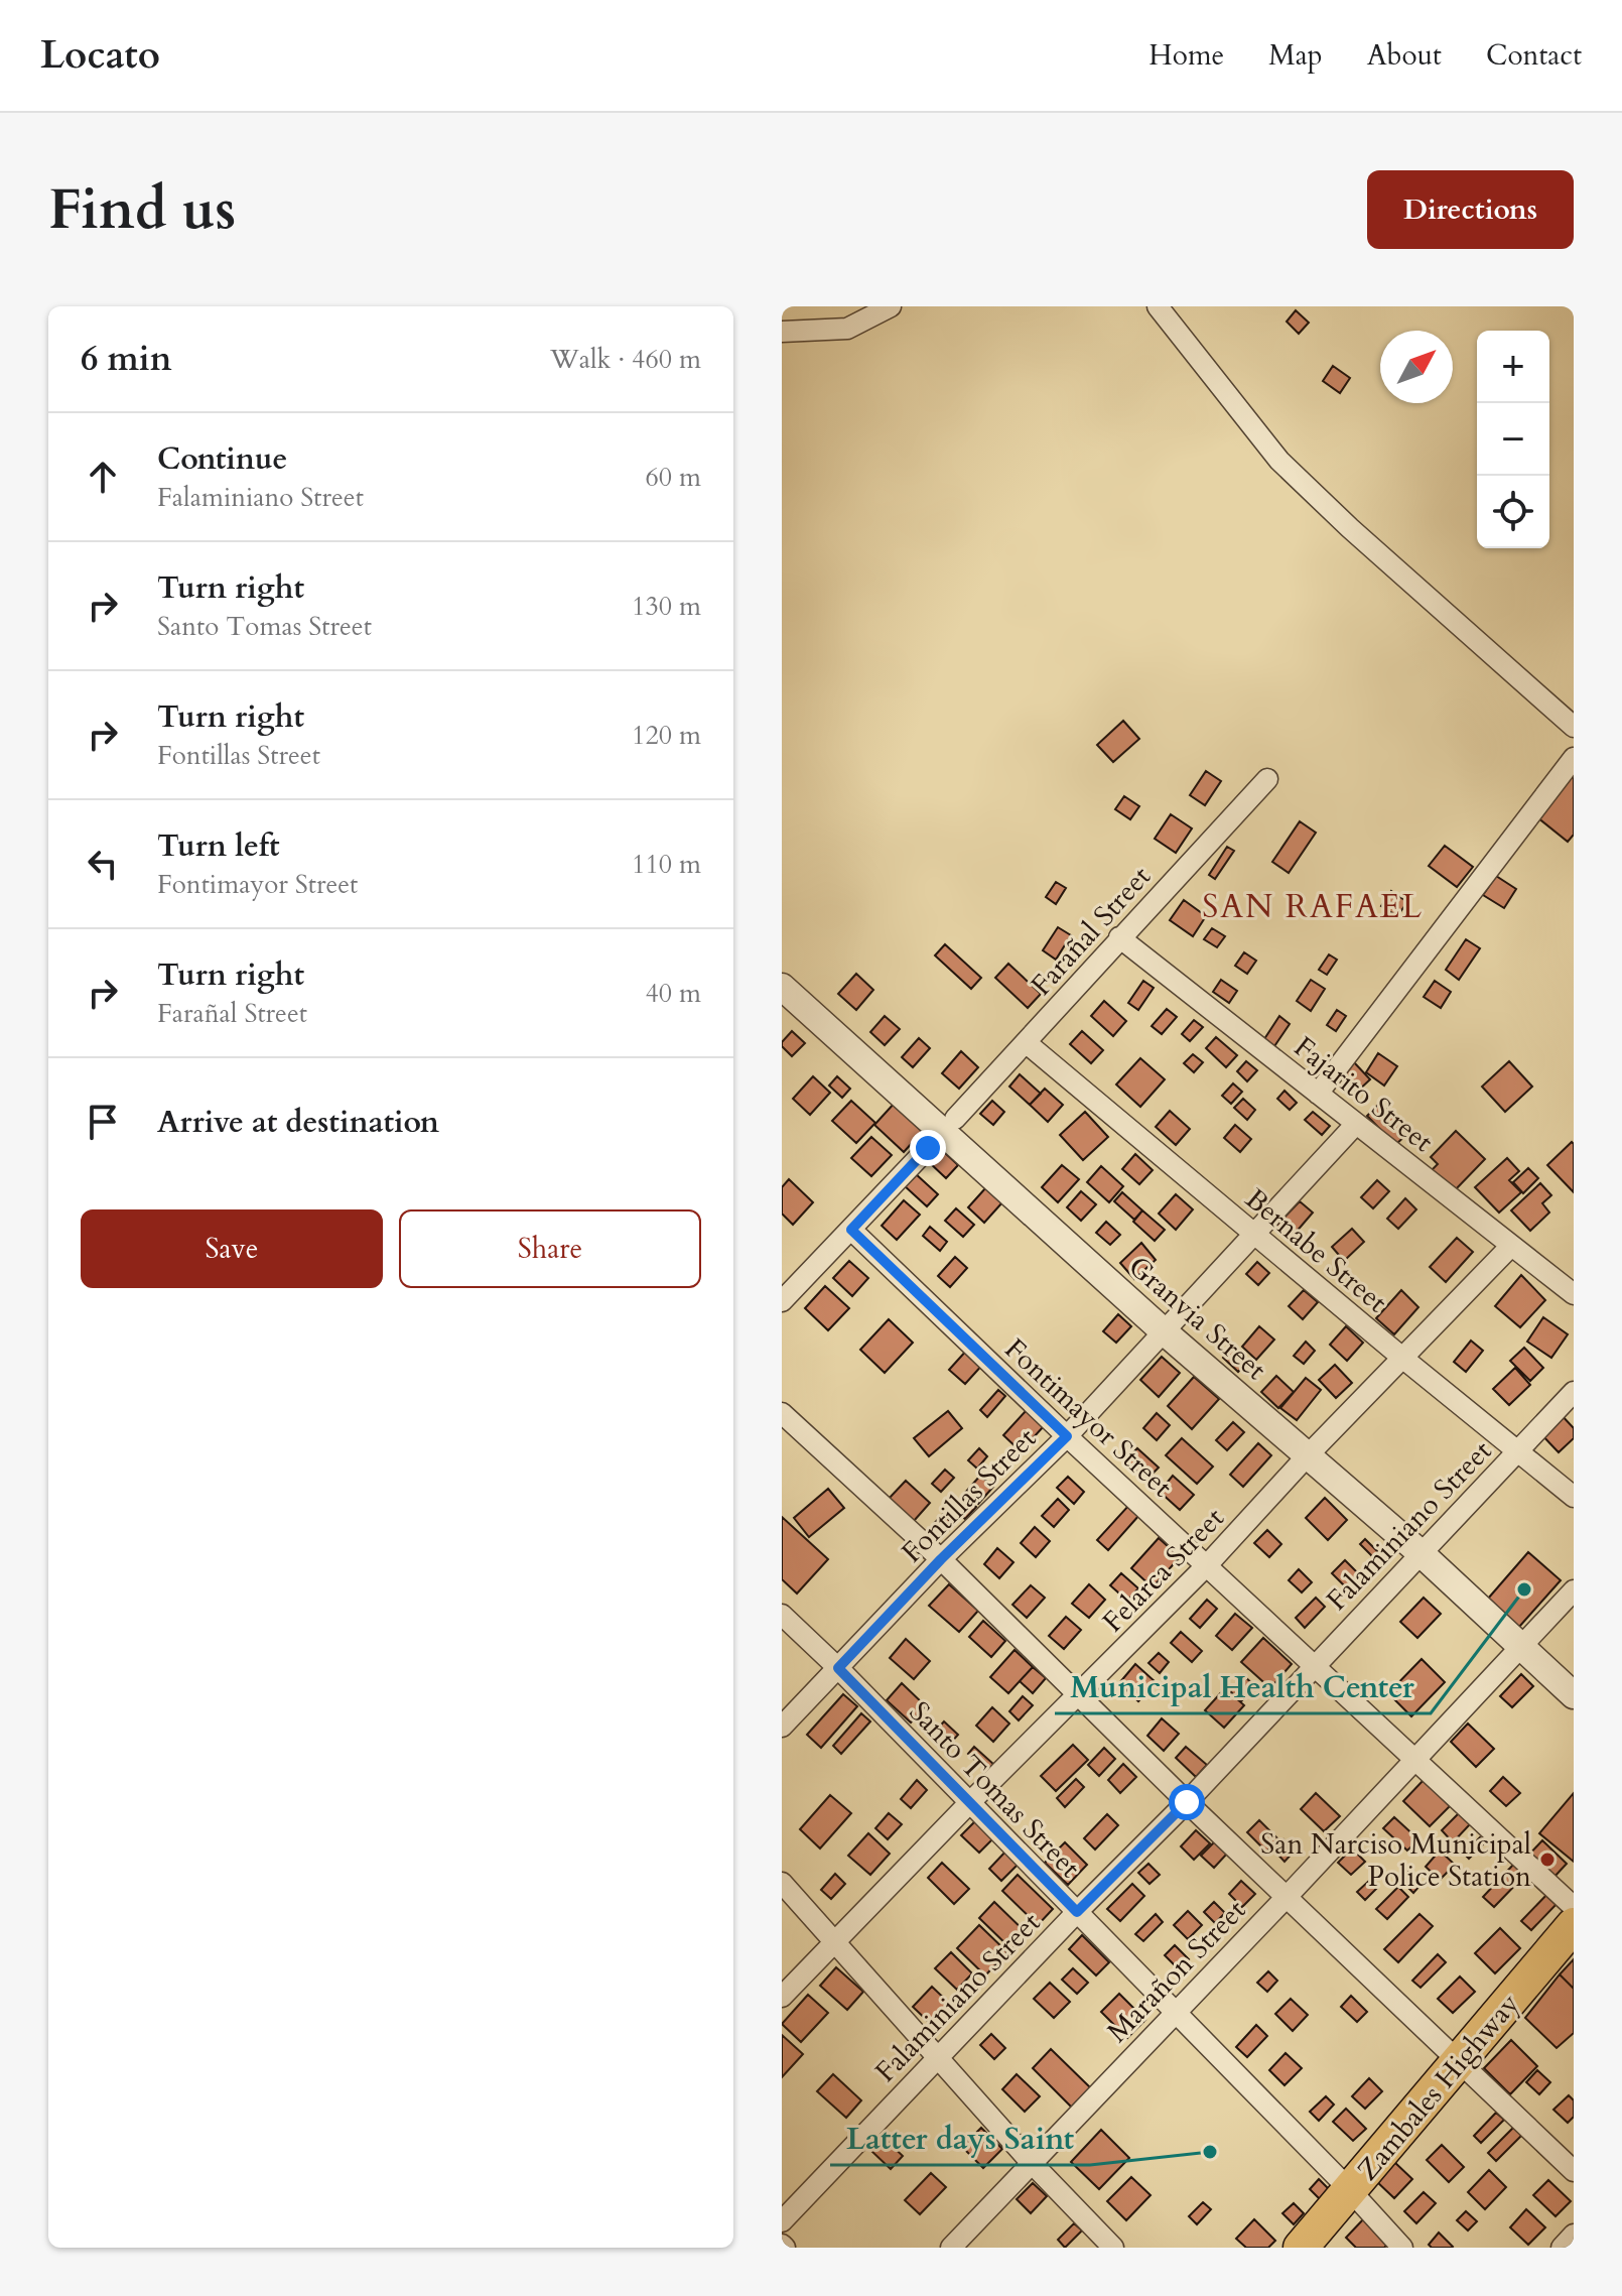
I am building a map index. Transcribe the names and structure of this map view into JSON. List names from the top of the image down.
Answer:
{
  "streets": {
    "main road": ["Zambales Highway"],
    "street": [
      "Farañal Street",
      "Fajarito Street",
      "Bernabe Street",
      "Granvia Street",
      "Fontimayor Street",
      "Fontillas Street",
      "Falaminiano Street",
      "Felarca Street",
      "Santo Tomas Street",
      "Marañon Street"
    ]
  },
  "crossings": [
    ["Farañal Street", "Fajarito Street"],
    ["Farañal Street", "Bernabe Street"],
    ["Fajarito Street", "Fontillas Street"],
    ["Fajarito Street", "Felarca Street"],
    ["Bernabe Street", "Fontillas Street"],
    ["Bernabe Street", "Falaminiano Street"],
    ["Bernabe Street", "Felarca Street"],
    ["Granvia Street", "Fontillas Street"],
    ["Granvia Street", "Falaminiano Street"],
    ["Granvia Street", "Felarca Street"],
    ["Granvia Street", "Marañon Street"],
    ["Fontimayor Street", "Fontillas Street"],
    ["Fontimayor Street", "Falaminiano Street"],
    ["Fontimayor Street", "Felarca Street"],
    ["Fontimayor Street", "Marañon Street"],
    ["Fontillas Street", "Santo Tomas Street"],
    ["Falaminiano Street", "Santo Tomas Street"],
    ["Felarca Street", "Santo Tomas Street"],
    ["Santo Tomas Street", "Marañon Street"],
    ["Santo Tomas Street", "Zambales Highway"]
  ],
  "districts": ["SAN RAFAEL"],
  "places": ["Municipal Health Center", "San Narciso Municipal Police Station", "Latter days Saint"],
  "north": "top right",
  "page": {
    "header": "Locato",
    "nav": [
      "Home",
      "Map",
      "About",
      "Contact"
    ],
    "buttons": [
      "Directions",
      ["Save", "Share"]
    ],
    "title": "Find us",
    "heading": ["6 min", "Walk · 460 m"],
    "map_buttons": ["+", "−"],
    "list": [
      ["Continue", "Falaminiano Street", "60 m"],
      ["Turn right", "Santo Tomas Street", "130 m"],
      ["Turn right", "Fontillas Street", "120 m"],
      ["Turn left", "Fontimayor Street", "110 m"],
      ["Turn right", "Farañal Street", "40 m"],
      "Arrive at destination"
    ]
  }
}
